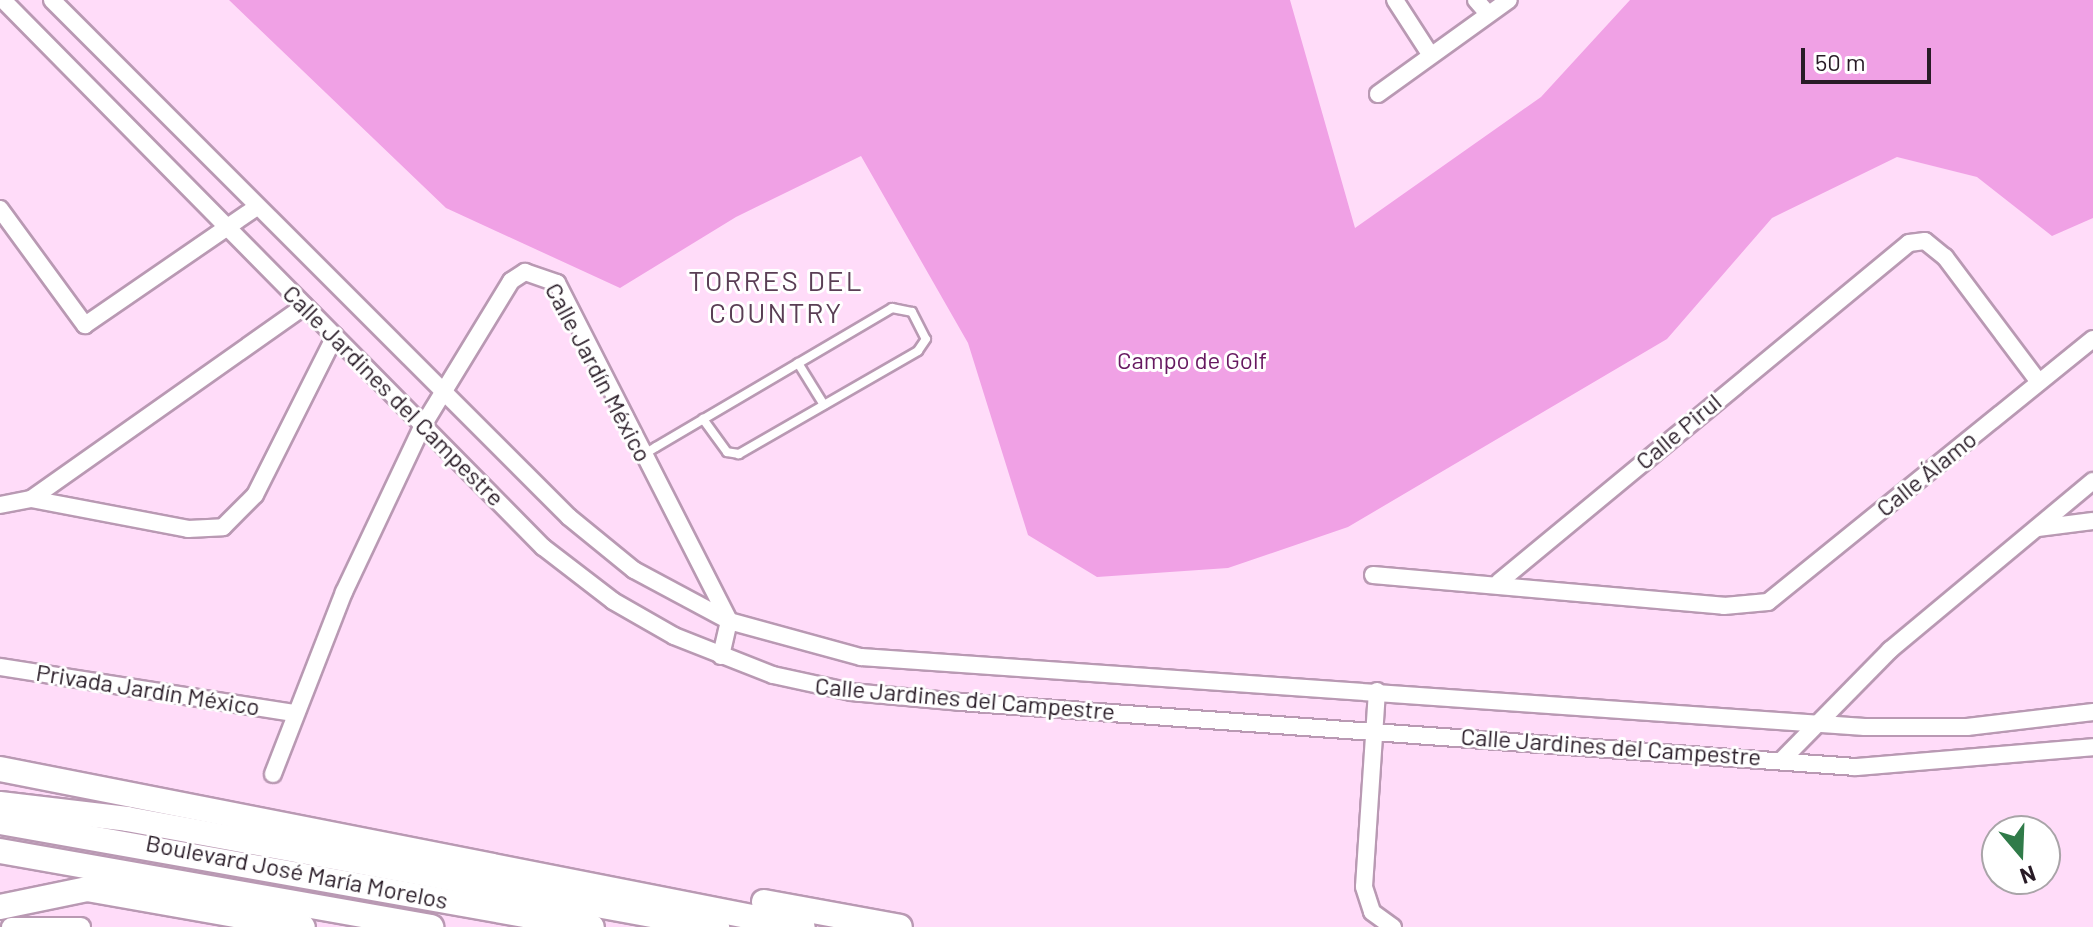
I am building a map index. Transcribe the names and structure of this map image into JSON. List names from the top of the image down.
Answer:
{
  "streets": {
    "main road": ["Boulevard José María Morelos"],
    "street": [
      "Calle Jardín México",
      "Calle Jardines del Campestre",
      "Calle Pirul",
      "Calle Álamo",
      "Privada Jardín México"
    ]
  },
  "crossings": [
    ["Calle Jardín México", "Calle Jardines del Campestre"],
    ["Calle Jardín México", "Privada Jardín México"],
    ["Calle Pirul", "Calle Álamo"]
  ],
  "districts": ["TORRES DEL COUNTRY"],
  "parks": ["Campo de Golf"],
  "scale_bar": "50 m",
  "north": "bottom"
}
